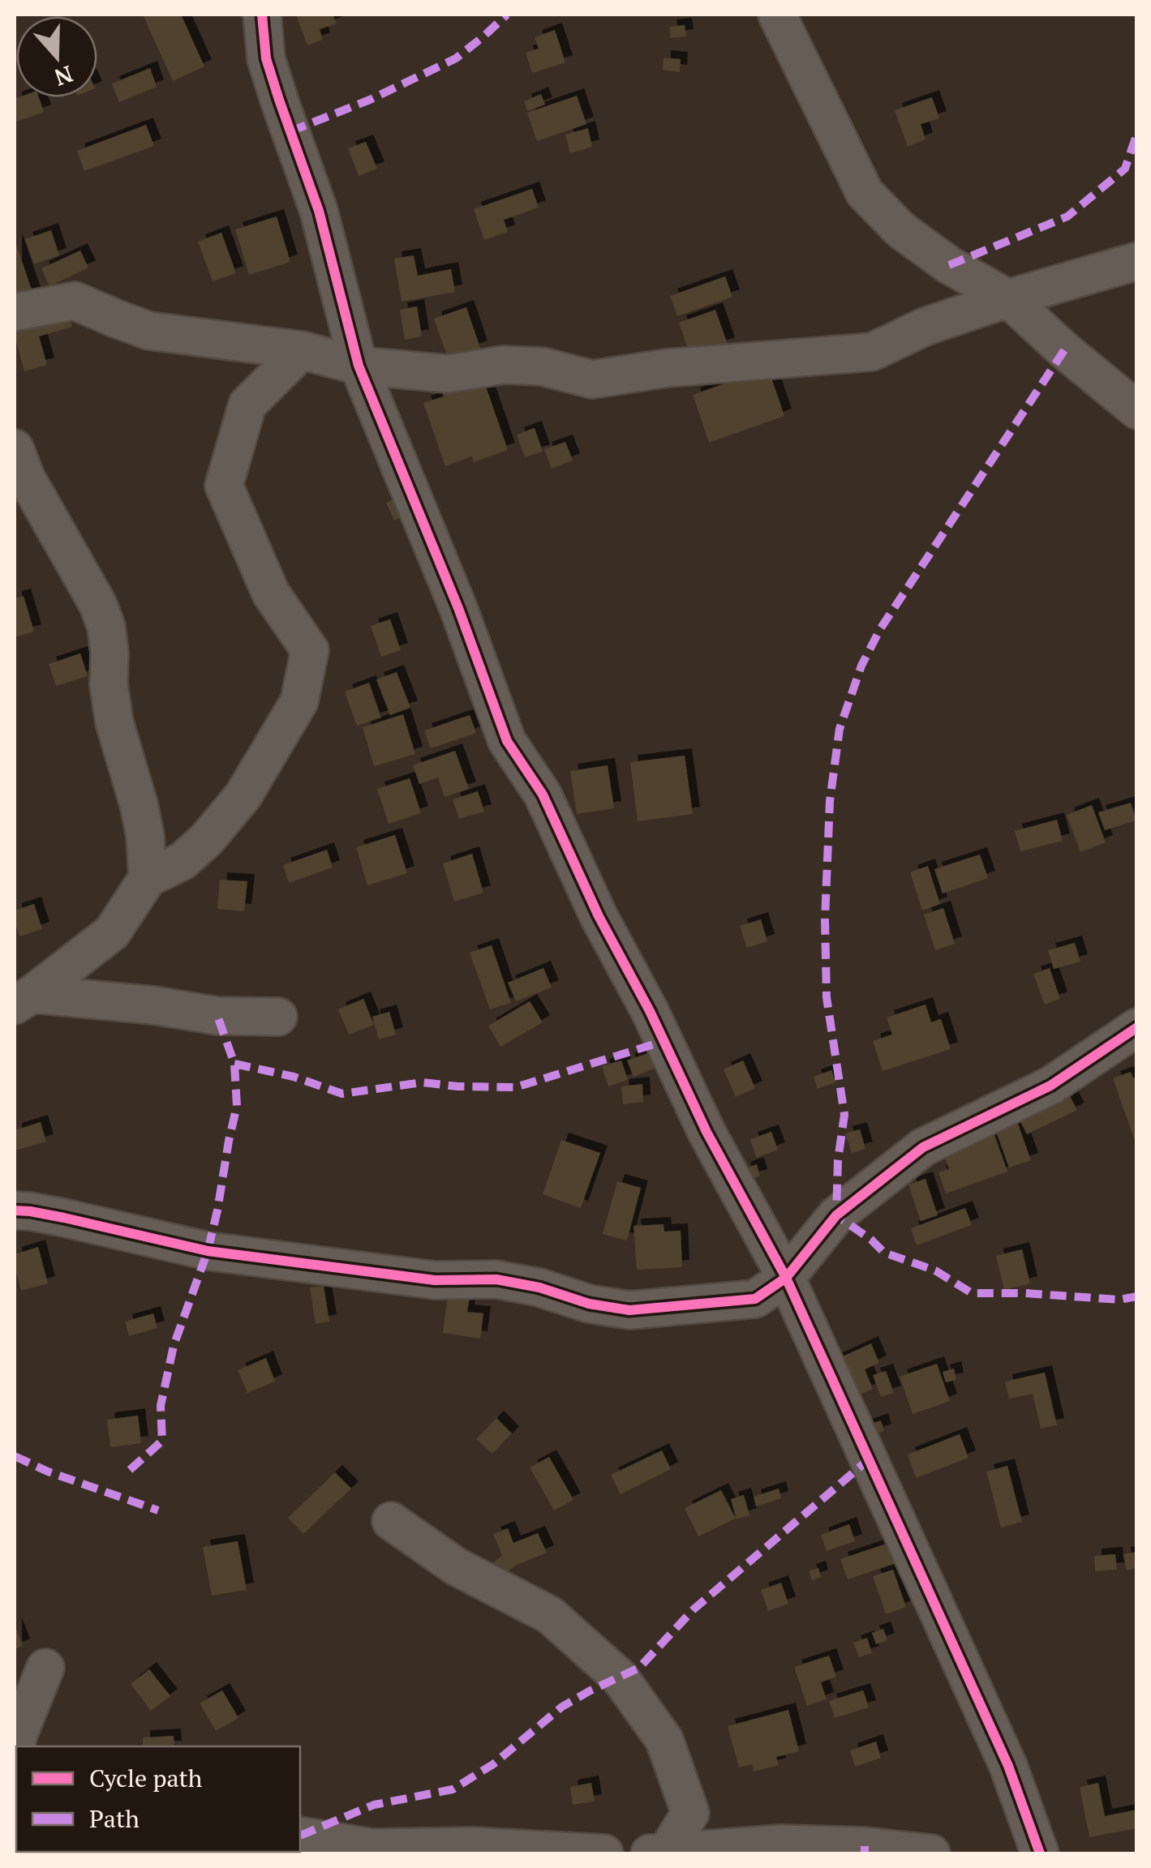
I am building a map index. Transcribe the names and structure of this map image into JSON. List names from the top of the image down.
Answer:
{
  "legend": ["Cycle path", "Path"],
  "north": "bottom"
}
